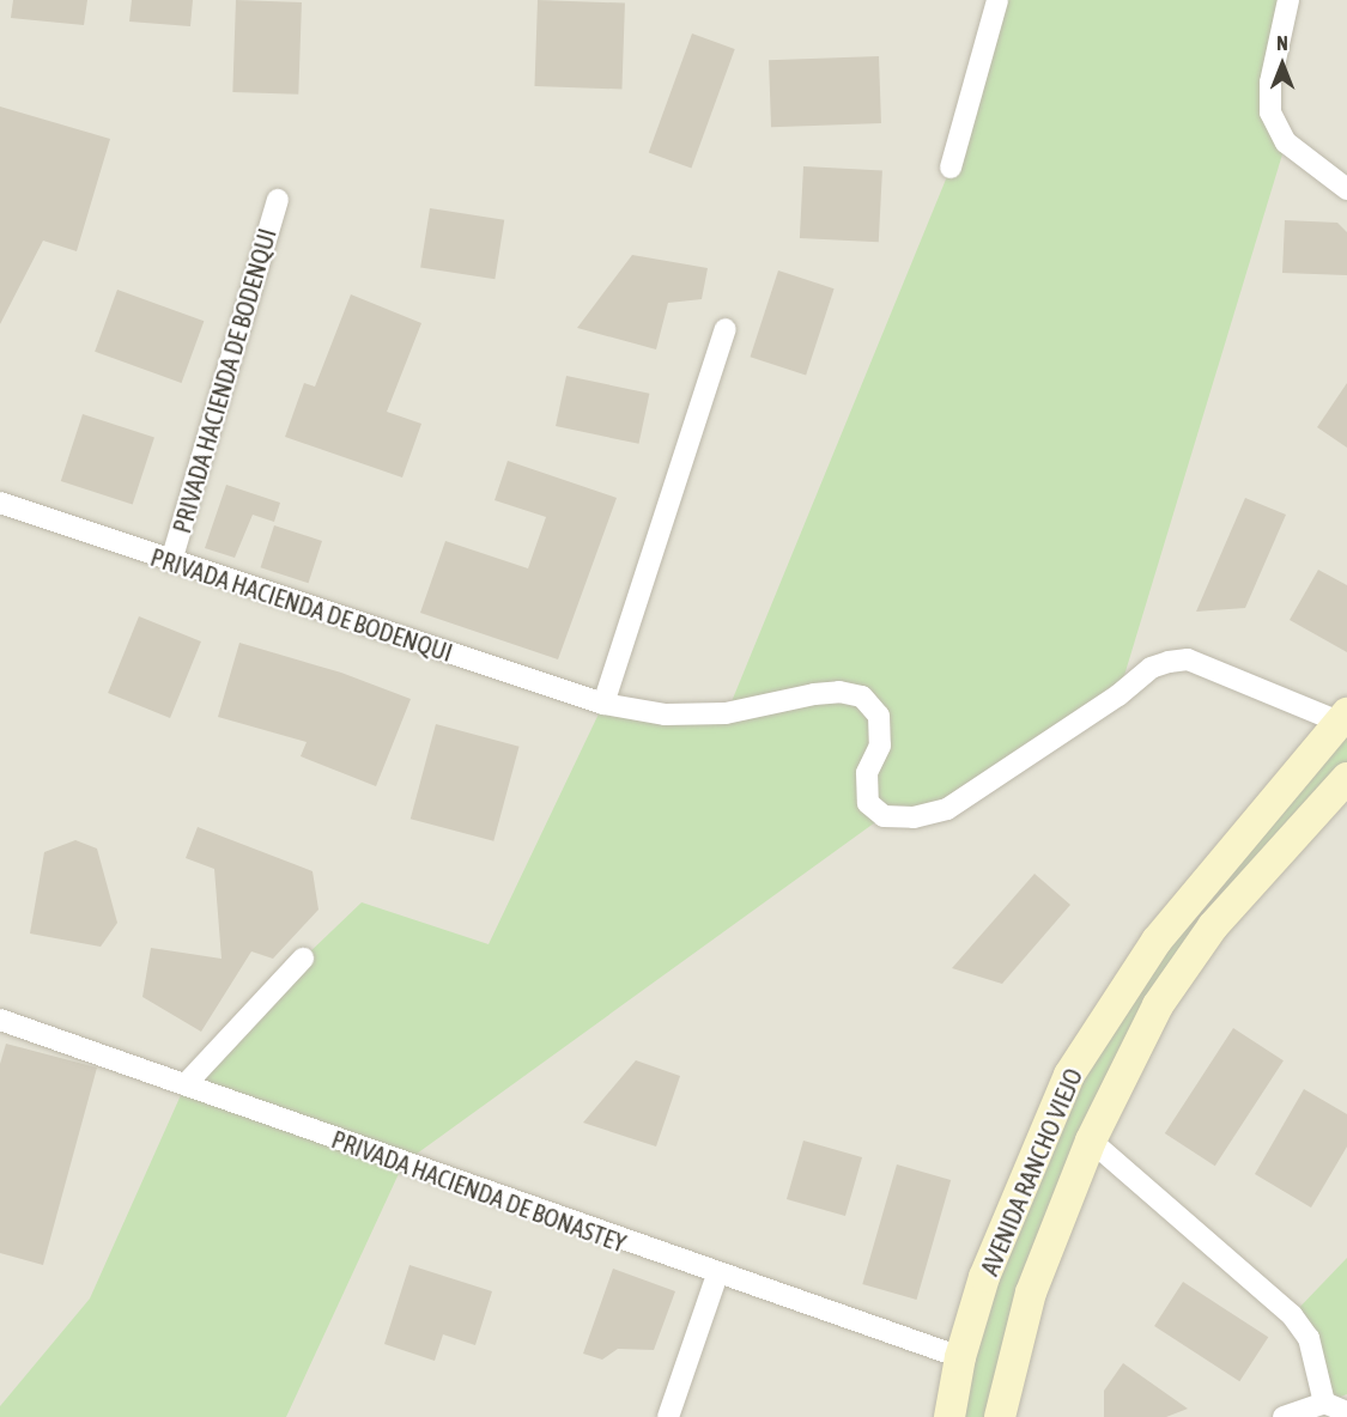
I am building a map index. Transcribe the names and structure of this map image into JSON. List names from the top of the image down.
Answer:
{
  "streets": {
    "street": ["PRIVADA HACIENDA DE BODENQUI", "AVENIDA RANCHO VIEJO", "PRIVADA HACIENDA DE BONASTEY"]
  },
  "crossings": [
    ["PRIVADA HACIENDA DE BODENQUI", "AVENIDA RANCHO VIEJO"],
    ["AVENIDA RANCHO VIEJO", "PRIVADA HACIENDA DE BONASTEY"]
  ],
  "north": "top"
}
